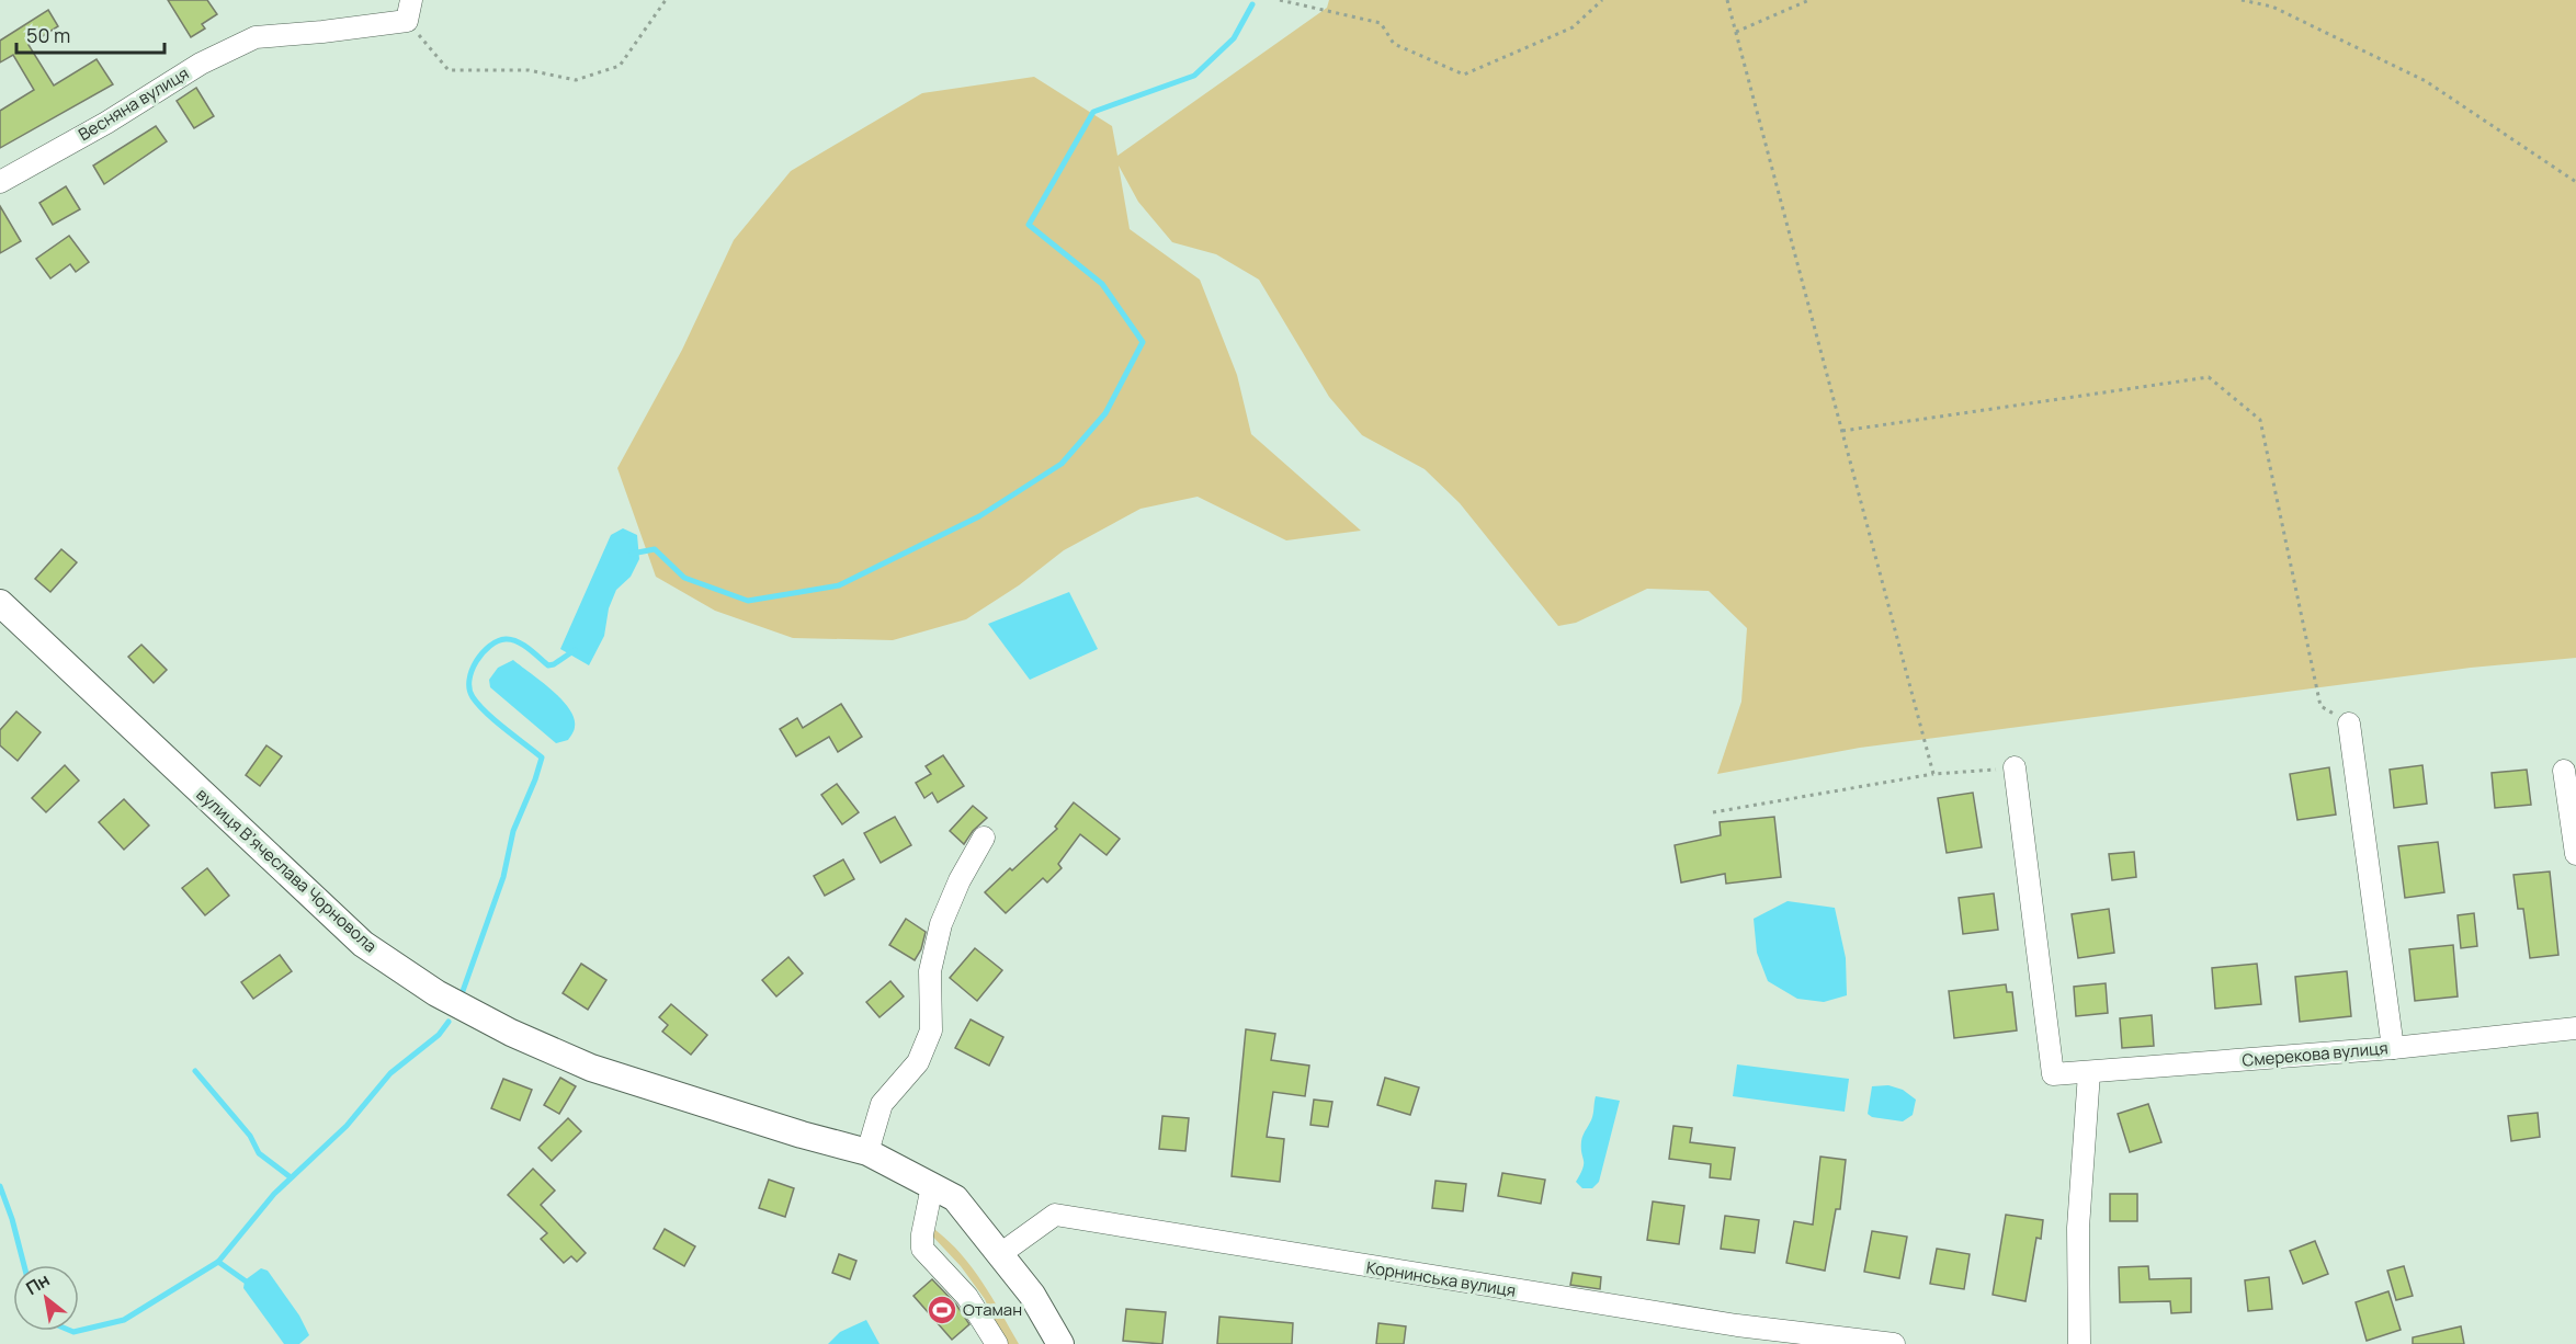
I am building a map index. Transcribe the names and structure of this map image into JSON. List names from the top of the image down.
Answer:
{
  "streets": {
    "main road": ["вулиця Вʼячеслава Чорновола"],
    "street": ["Весняна вулиця", "Смерекова вулиця", "Корнинська вулиця"]
  },
  "crossings": [
    ["вулиця Вʼячеслава Чорновола", "Корнинська вулиця"]
  ],
  "places": {
    "sports": ["Отаман"]
  },
  "scale_bar": "50 m",
  "north": "top left"
}
